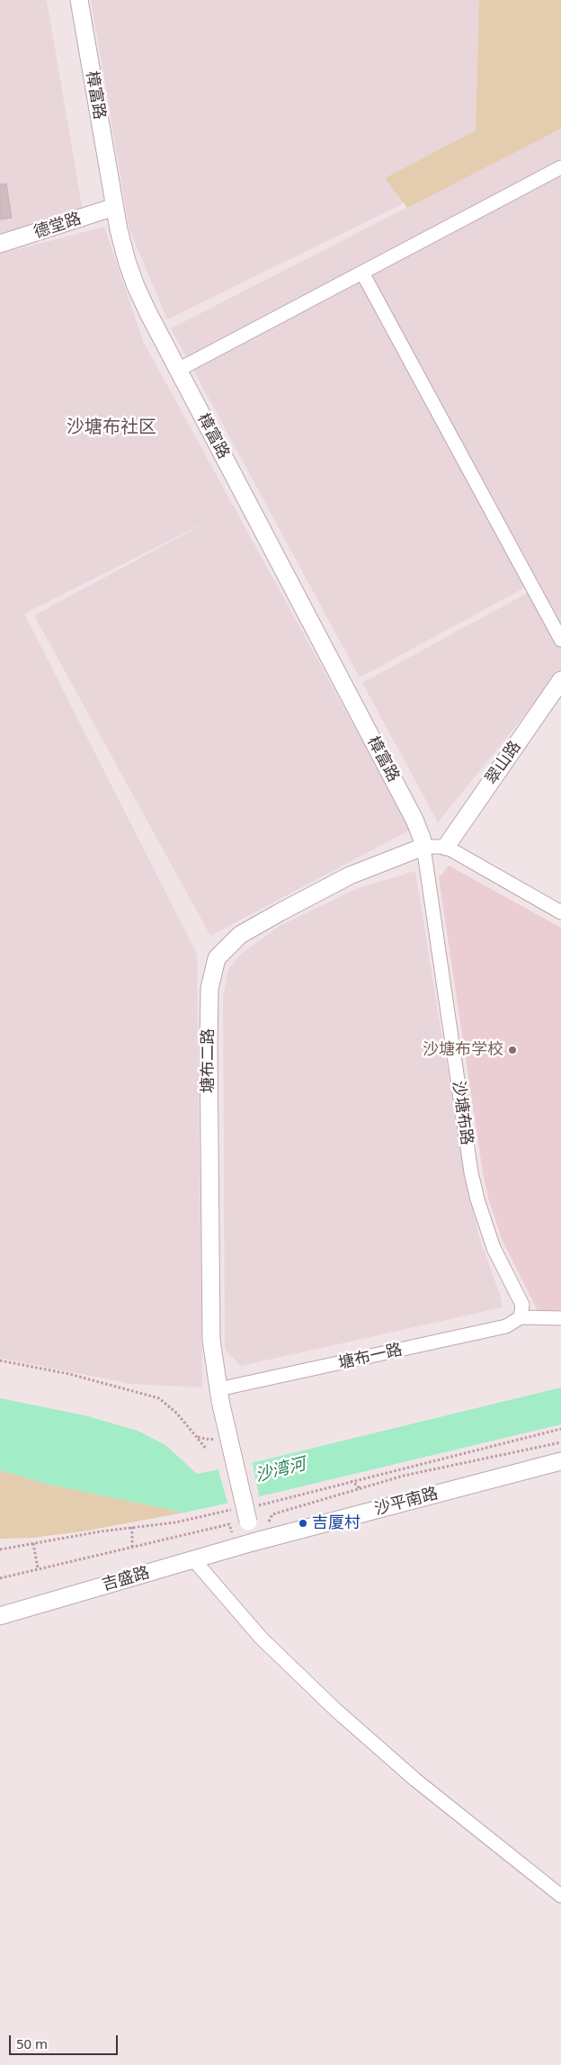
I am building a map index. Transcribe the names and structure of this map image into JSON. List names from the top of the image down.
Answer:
{
  "streets": {
    "street": [
      "樟富路",
      "德堂路",
      "翠山路",
      "塘布二路",
      "沙塘布路",
      "塘布一路",
      "沙平南路",
      "吉盛路"
    ]
  },
  "crossings": [
    ["樟富路", "德堂路"],
    ["樟富路", "塘布二路"],
    ["樟富路", "沙塘布路"],
    ["塘布二路", "沙塘布路"],
    ["塘布二路", "塘布一路"],
    ["塘布二路", "沙平南路"],
    ["塘布二路", "吉盛路"],
    ["沙塘布路", "塘布一路"],
    ["沙平南路", "吉盛路"]
  ],
  "districts": ["沙塘布社区"],
  "water": ["沙湾河"],
  "places": ["沙塘布学校", "吉厦村"],
  "scale_bar": "50 m"
}
